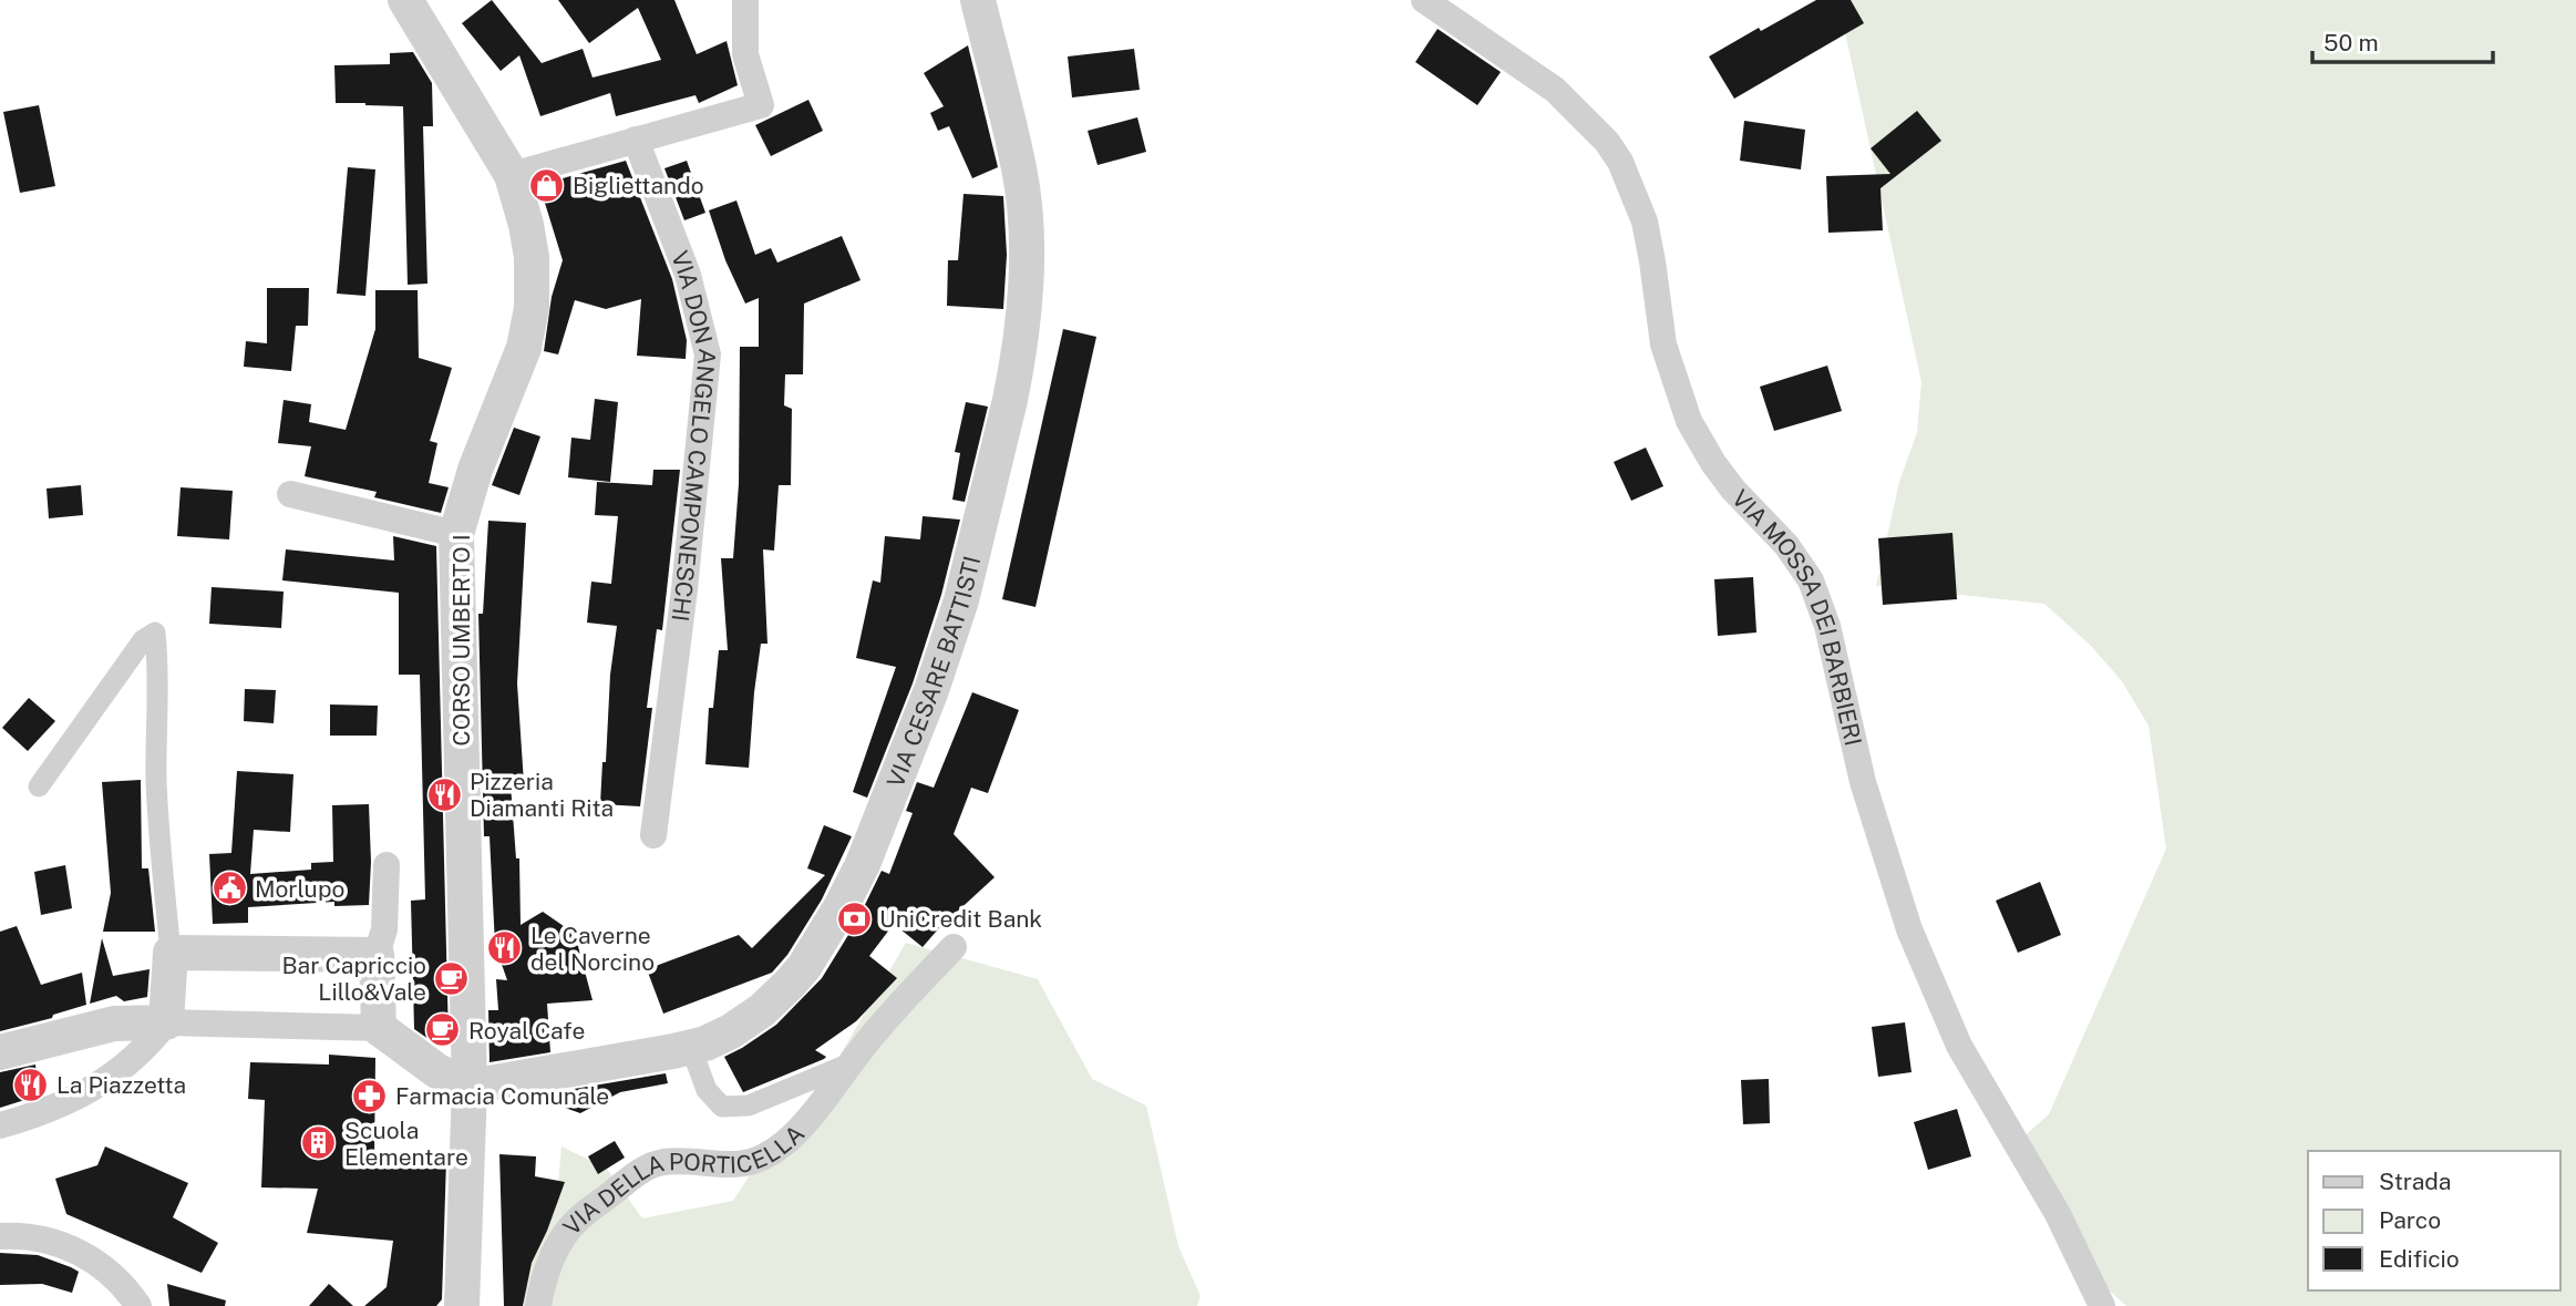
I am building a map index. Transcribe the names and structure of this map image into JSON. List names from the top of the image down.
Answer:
{
  "streets": {
    "street": [
      "VIA DON ANGELO CAMPONESCHI",
      "VIA MOSSA DEI BARBIERI",
      "CORSO UMBERTO I",
      "VIA CESARE BATTISTI",
      "VIA DELLA PORTICELLA"
    ]
  },
  "crossings": [
    ["CORSO UMBERTO I", "VIA CESARE BATTISTI"]
  ],
  "places": {
    "shop": ["Bigliettando"],
    "restaurant": ["Pizzeria Diamanti Rita", "Le Caverne del Norcino", "La Piazzetta"],
    "public building": ["Morlupo"],
    "bank": ["UniCredit Bank"],
    "cafe": ["Bar Capriccio Lillo&Vale", "Royal Cafe"],
    "pharmacy": ["Farmacia Comunale"],
    "building": ["Scuola Elementare"]
  },
  "legend": ["Strada", "Parco", "Edificio"],
  "scale_bar": "50 m"
}
